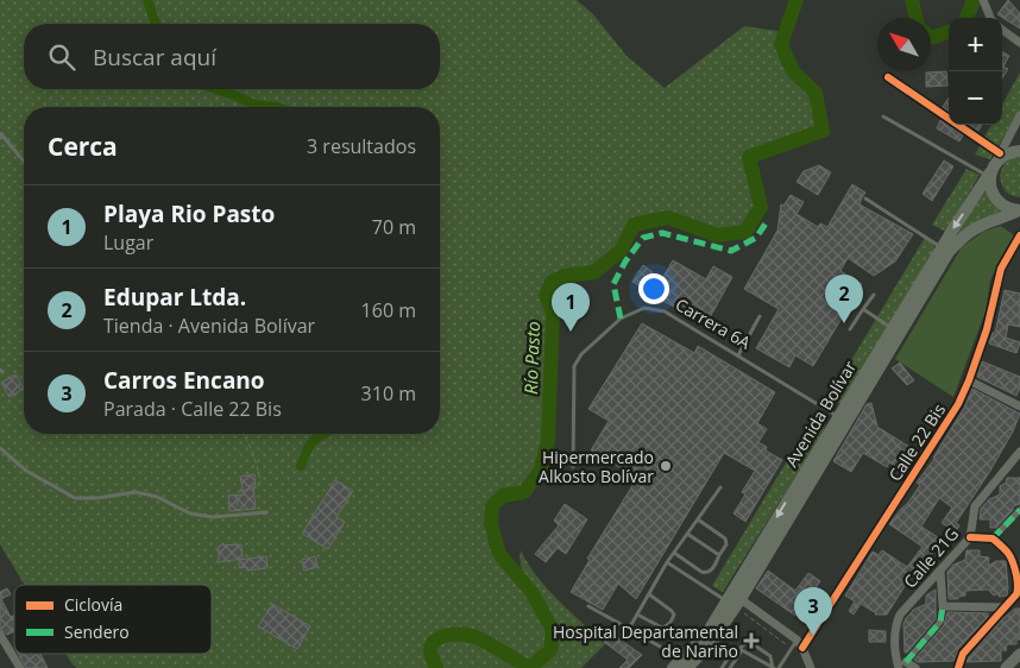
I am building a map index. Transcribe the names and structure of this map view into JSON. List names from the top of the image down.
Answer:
{
  "streets": {
    "main road": ["Avenida Bolívar"],
    "street": ["Calle 22 Bis", "Calle 21G"],
    "lane": ["Carrera 6A"]
  },
  "crossings": [
    ["Carrera 6A", "Avenida Bolívar"]
  ],
  "water": ["Río Pasto"],
  "places": {
    "other": ["Hipermercado Alkosto Bolívar"],
    "health": ["Hospital Departamental de Nariño"]
  },
  "legend": ["Ciclovía", "Sendero"],
  "north": "top left",
  "page": {
    "map_buttons": ["+", "−"],
    "search": "Buscar aquí",
    "heading": ["Cerca", "3 resultados"],
    "list": [
      {
        "mark": "1",
        "name": "Playa Rio Pasto",
        "note": "Lugar",
        "value": "70 m"
      },
      {
        "mark": "2",
        "name": "Edupar Ltda.",
        "note": "Tienda · Avenida Bolívar",
        "value": "160 m"
      },
      {
        "mark": "3",
        "name": "Carros Encano",
        "note": "Parada · Calle 22 Bis",
        "value": "310 m"
      }
    ],
    "pins": ["2", "1", "3"]
  }
}
